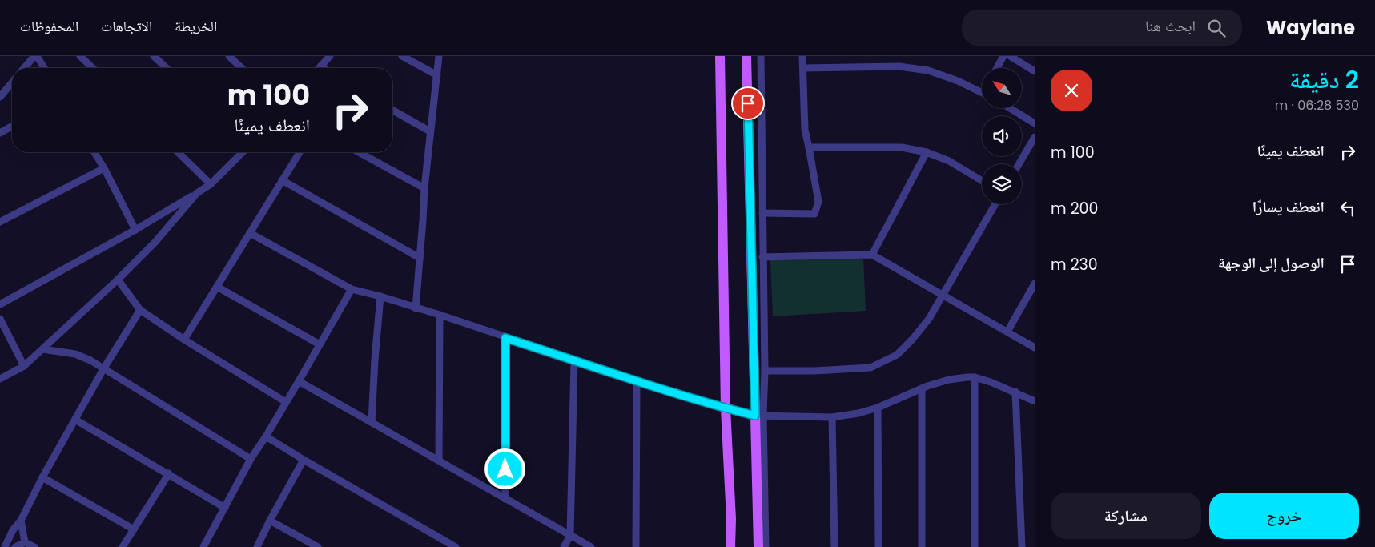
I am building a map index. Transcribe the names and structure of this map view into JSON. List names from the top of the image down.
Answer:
{
  "north": "top left",
  "page": {
    "header": "Waylane",
    "search": "ابحث هنا",
    "nav": ["الخريطة", "الاتجاهات", "المحفوظات"],
    "heading": ["2 دقيقة", "530 m · 06:28"],
    "turn": ["100 m", "انعطف يمينًا"],
    "list": [
      {
        "name": "انعطف يمينًا",
        "value": "100 m"
      },
      {
        "name": "انعطف يسارًا",
        "value": "200 m"
      },
      {
        "name": "الوصول إلى الوجهة",
        "value": "230 m"
      }
    ],
    "buttons": ["خروج", "مشاركة"]
  }
}
